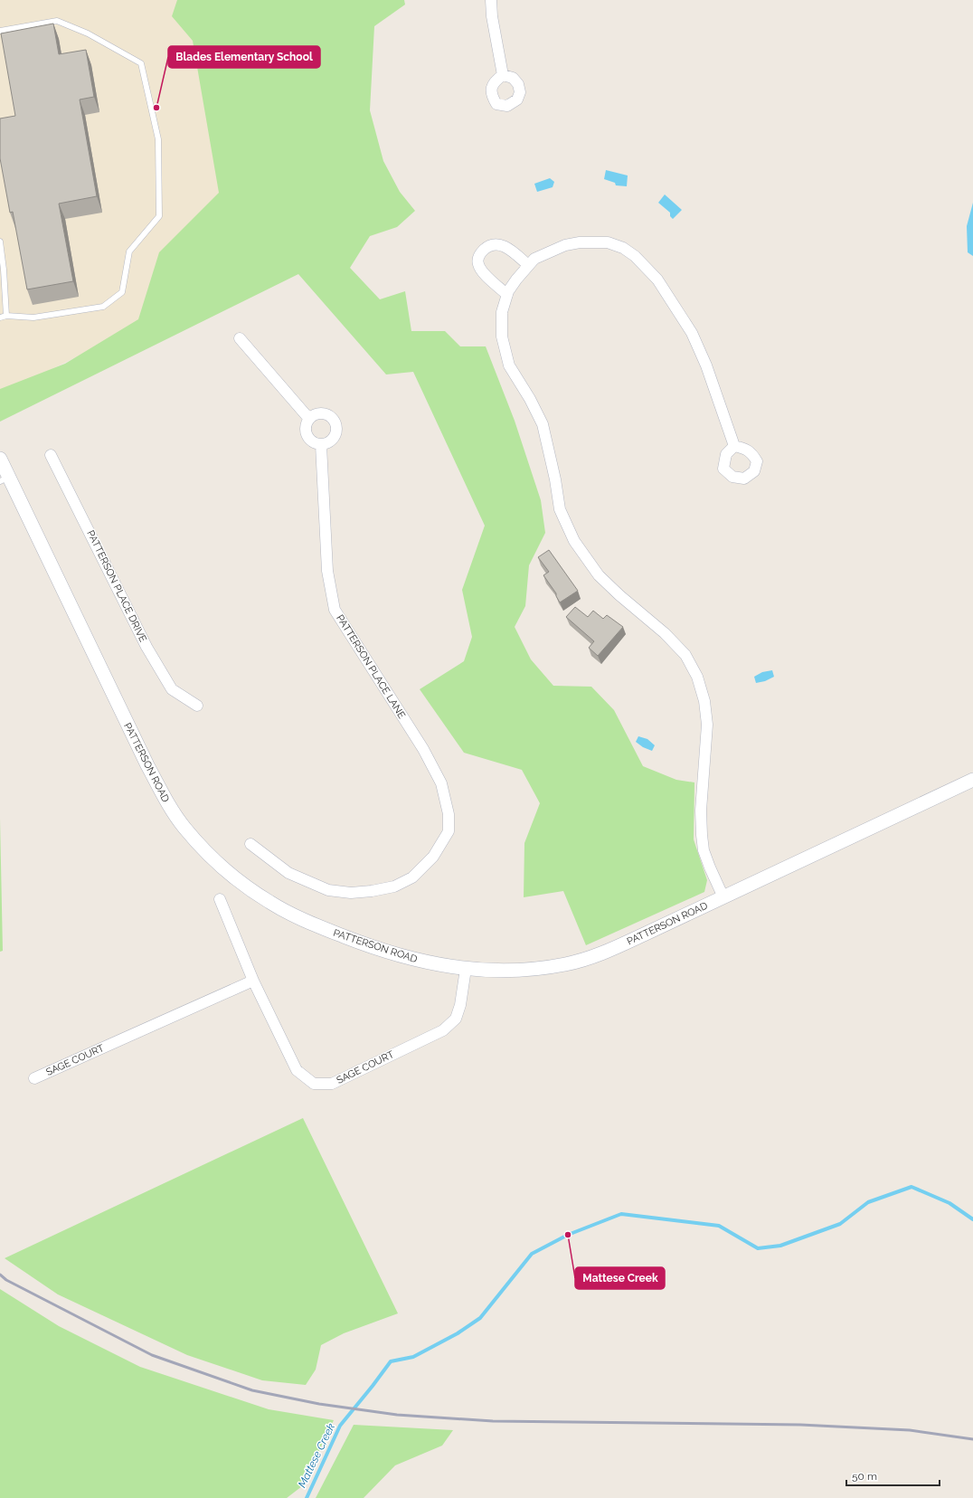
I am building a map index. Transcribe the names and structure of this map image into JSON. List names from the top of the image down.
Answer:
{
  "streets": {
    "street": [
      "PATTERSON PLACE DRIVE",
      "PATTERSON PLACE LANE",
      "PATTERSON ROAD",
      "SAGE COURT"
    ]
  },
  "crossings": [
    ["PATTERSON ROAD", "SAGE COURT"]
  ],
  "water": ["Mattese Creek"],
  "places": ["Blades Elementary School", "Mattese Creek"],
  "scale_bar": "50 m"
}
